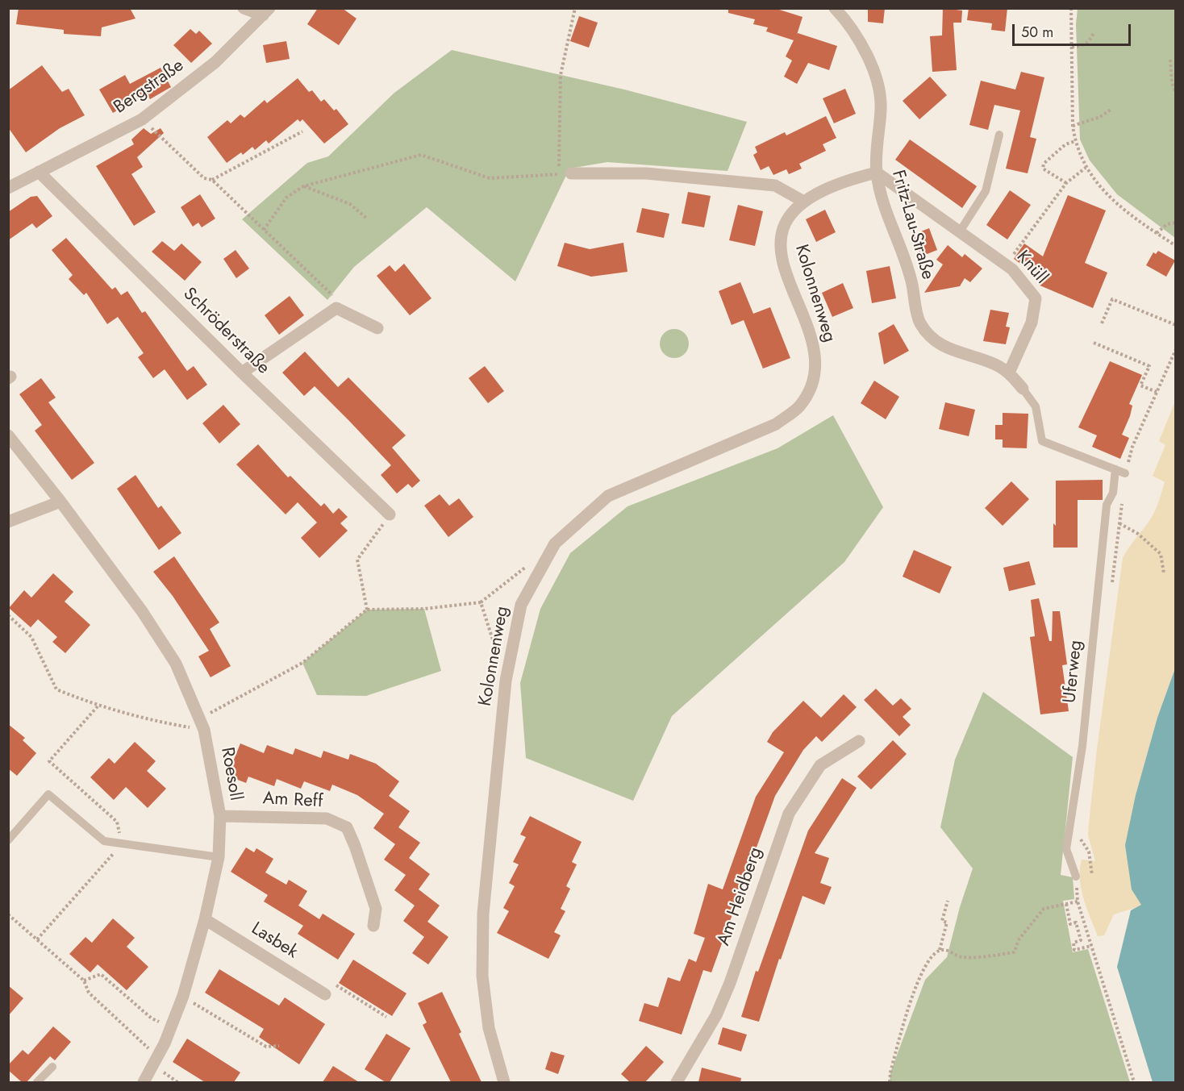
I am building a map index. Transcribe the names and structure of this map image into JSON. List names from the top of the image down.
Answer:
{
  "streets": {
    "street": [
      "Bergstraße",
      "Fritz-Lau-Straße",
      "Knüll",
      "Kolonnenweg",
      "Schröderstraße",
      "Roesoll",
      "Am Reff",
      "Am Heidberg",
      "Lasbek"
    ],
    "lane": ["Uferweg"]
  },
  "crossings": [
    ["Bergstraße", "Schröderstraße"],
    ["Fritz-Lau-Straße", "Knüll"],
    ["Fritz-Lau-Straße", "Kolonnenweg"],
    ["Knüll", "Kolonnenweg"],
    ["Roesoll", "Am Reff"],
    ["Roesoll", "Lasbek"]
  ],
  "scale_bar": "50 m"
}
